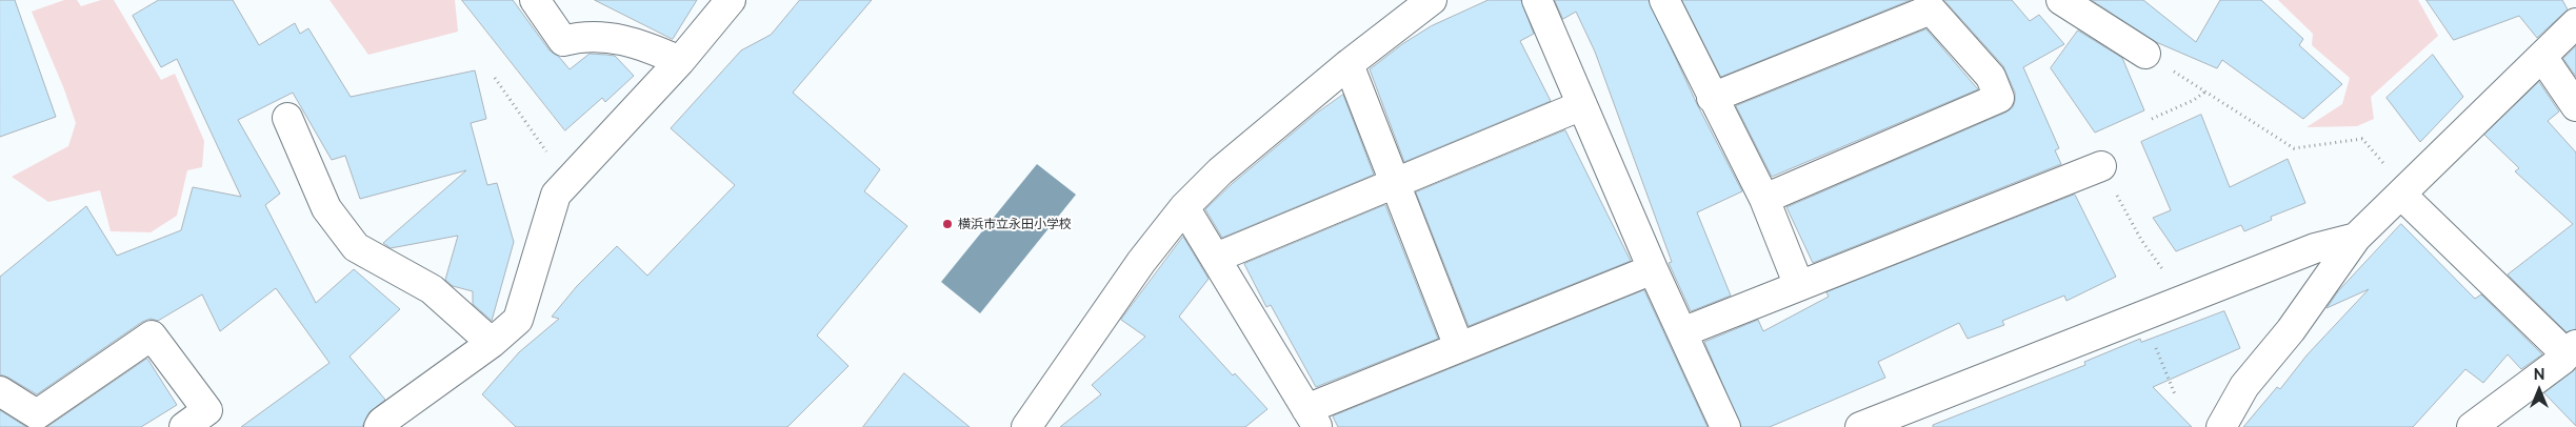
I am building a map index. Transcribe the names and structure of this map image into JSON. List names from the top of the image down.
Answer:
{
  "places": ["横浜市立永田小学校"],
  "north": "top"
}
